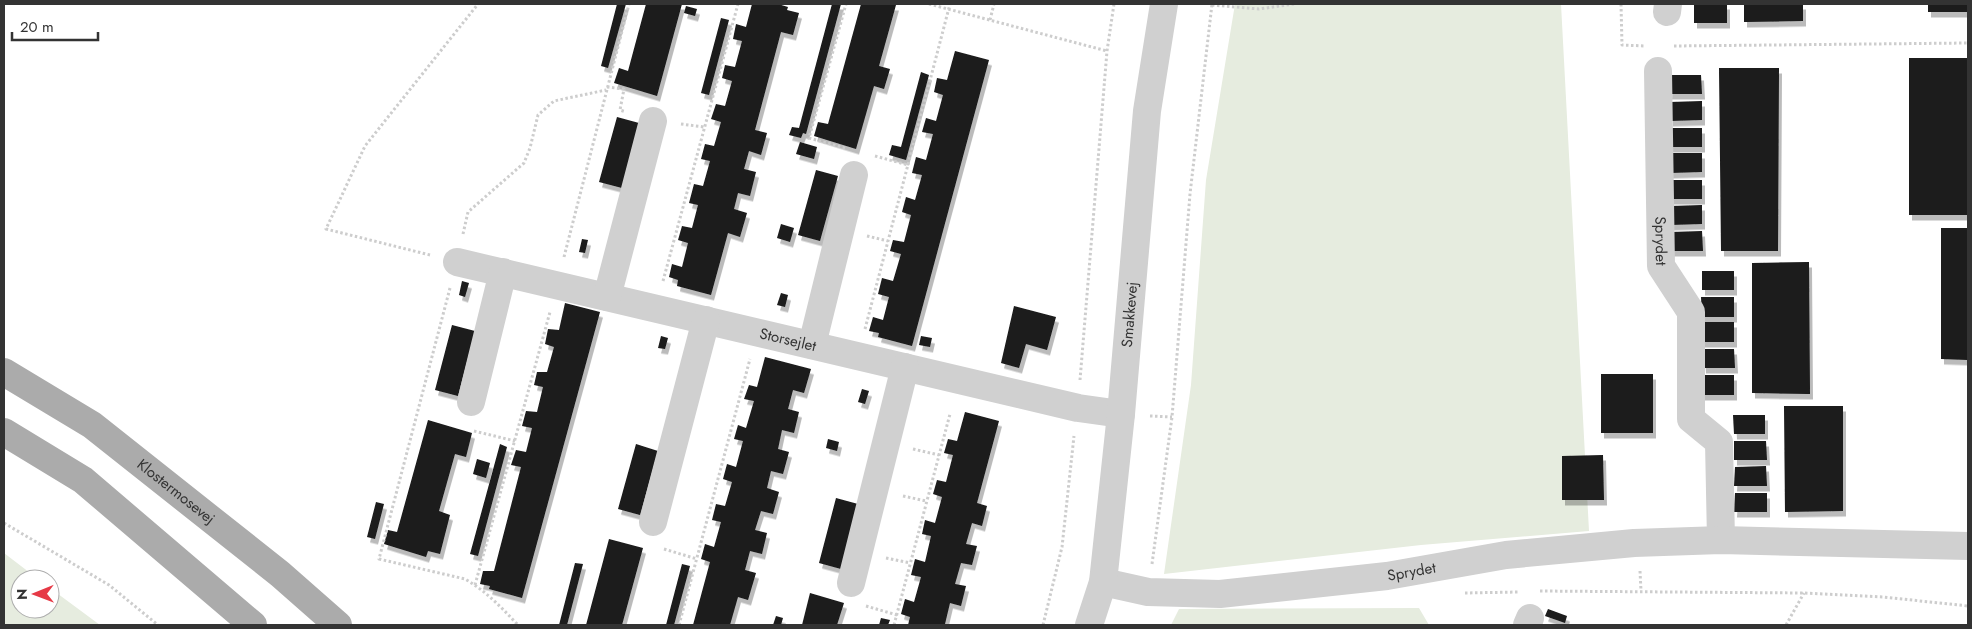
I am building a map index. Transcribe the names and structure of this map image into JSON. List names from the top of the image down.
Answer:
{
  "streets": {
    "main road": ["Klostermosevej"],
    "street": ["Sprydet", "Smakkevej", "Storsejlet"]
  },
  "crossings": [
    ["Sprydet", "Smakkevej"],
    ["Smakkevej", "Storsejlet"]
  ],
  "scale_bar": "20 m",
  "north": "left"
}
